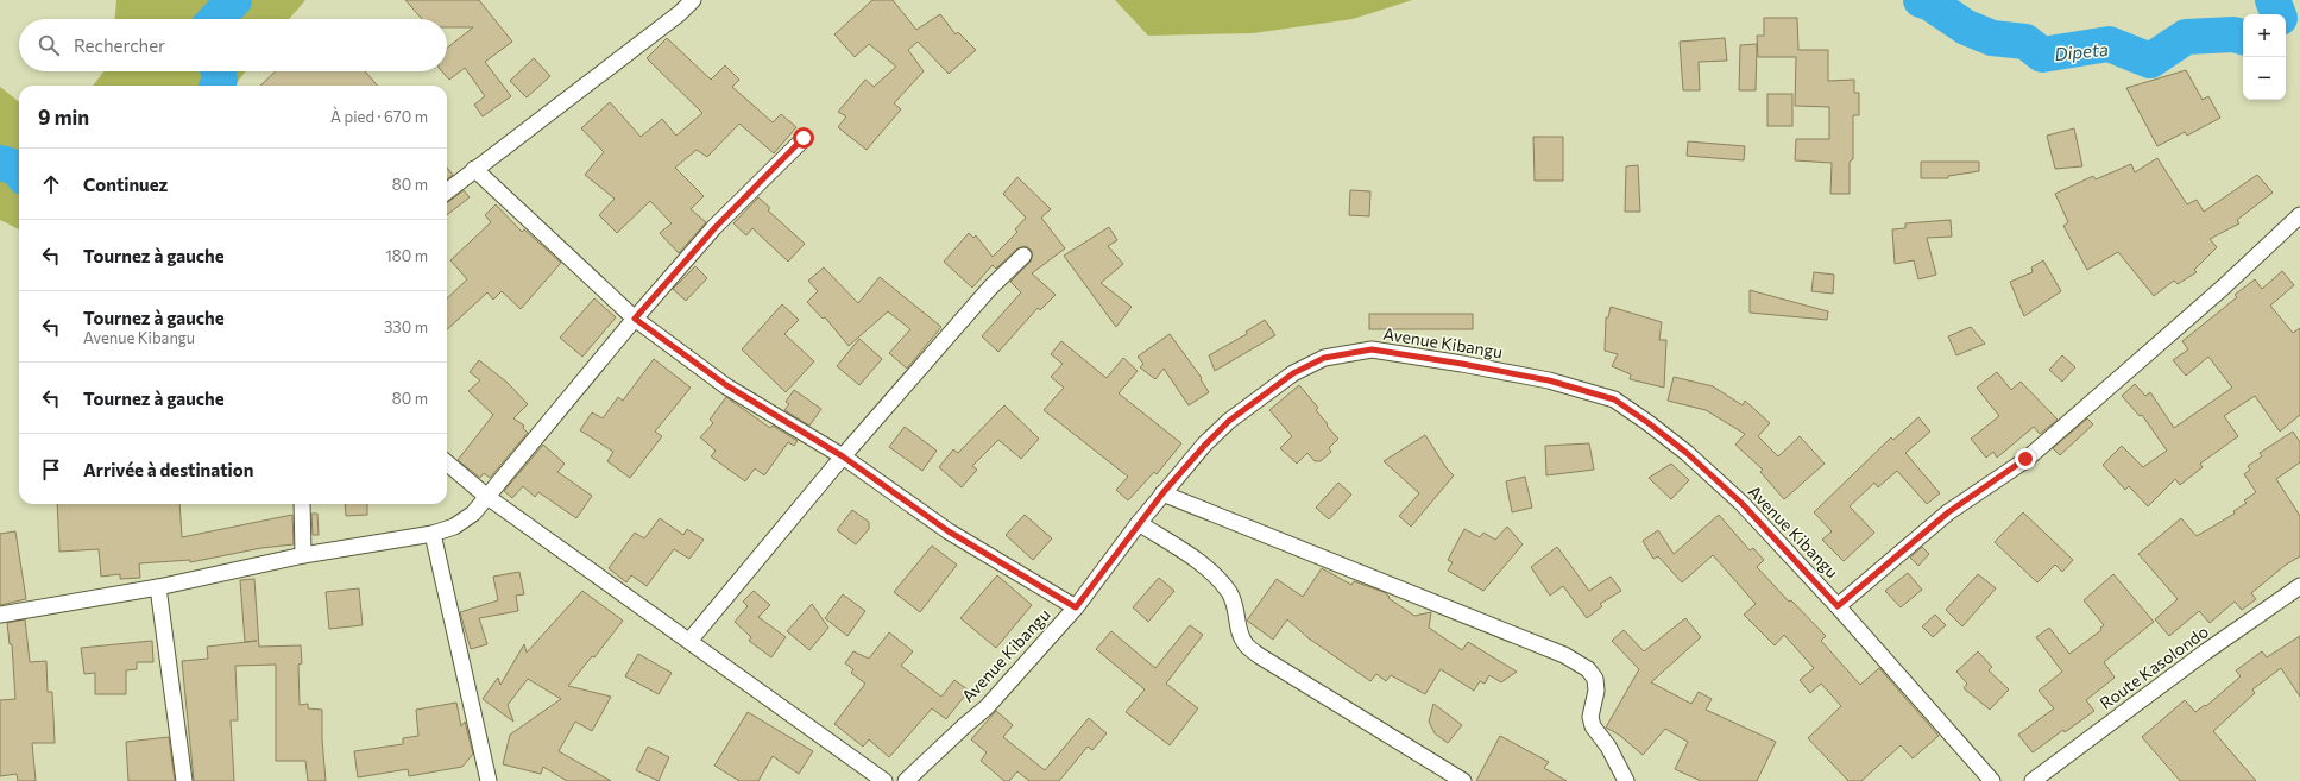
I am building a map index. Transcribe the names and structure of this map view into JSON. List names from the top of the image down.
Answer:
{
  "streets": {
    "street": ["Avenue Kibangu", "Route Kasolondo"]
  },
  "water": ["Dipeta"],
  "page": {
    "map_buttons": ["+", "−"],
    "search": "Rechercher",
    "heading": ["9 min", "À pied · 670 m"],
    "list": [
      ["Continuez", "80 m"],
      ["Tournez à gauche", "180 m"],
      ["Tournez à gauche", "Avenue Kibangu", "330 m"],
      ["Tournez à gauche", "80 m"],
      "Arrivée à destination"
    ]
  }
}
